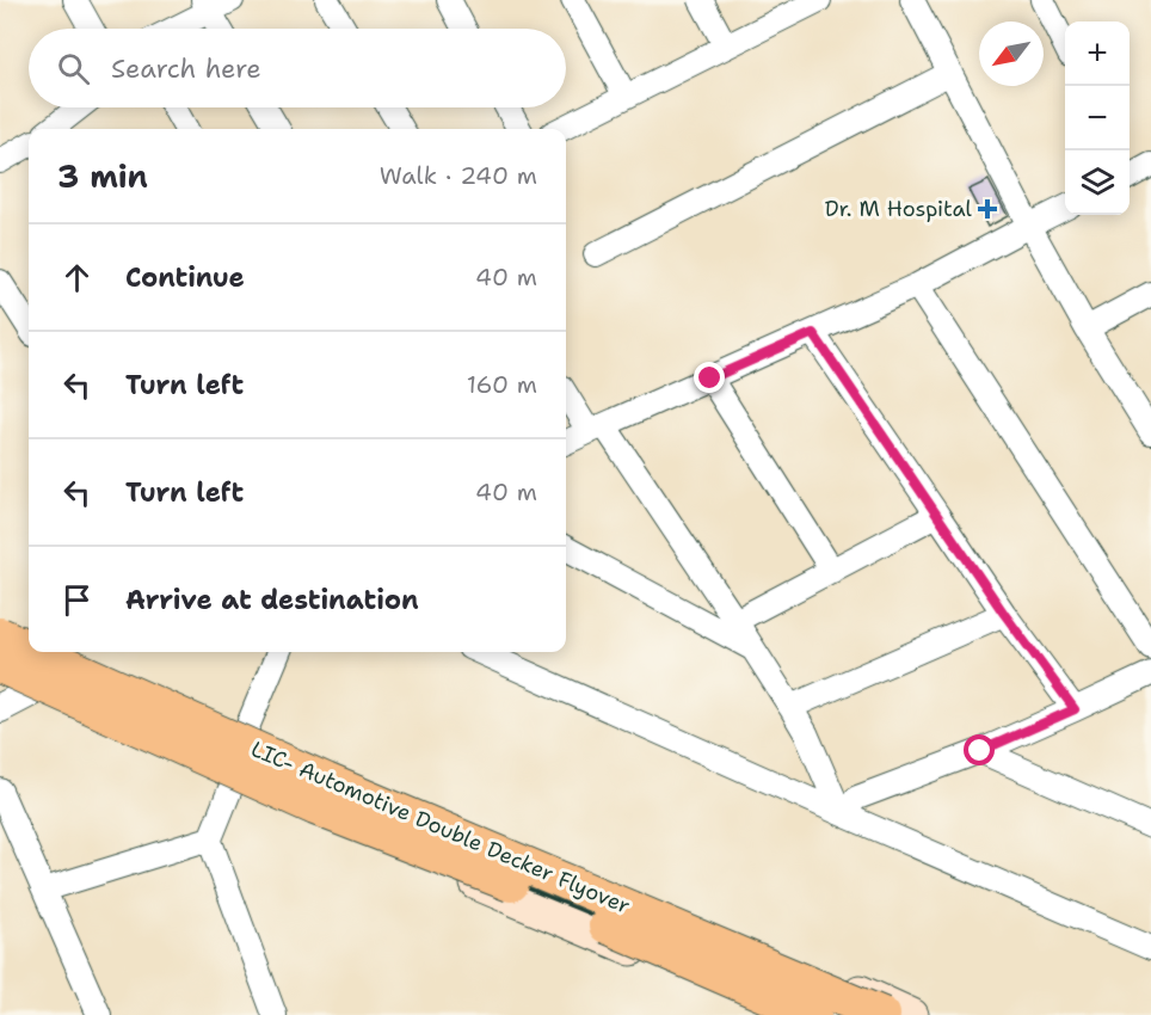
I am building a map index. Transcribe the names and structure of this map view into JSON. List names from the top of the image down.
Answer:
{
  "streets": {
    "main road": ["LIC- Automotive Double Decker Flyover"]
  },
  "places": {
    "health": ["Dr. M Hospital"]
  },
  "north": "bottom left",
  "page": {
    "map_buttons": ["+", "−"],
    "search": "Search here",
    "heading": ["3 min", "Walk · 240 m"],
    "list": [
      ["Continue", "40 m"],
      ["Turn left", "160 m"],
      ["Turn left", "40 m"],
      "Arrive at destination"
    ]
  }
}
